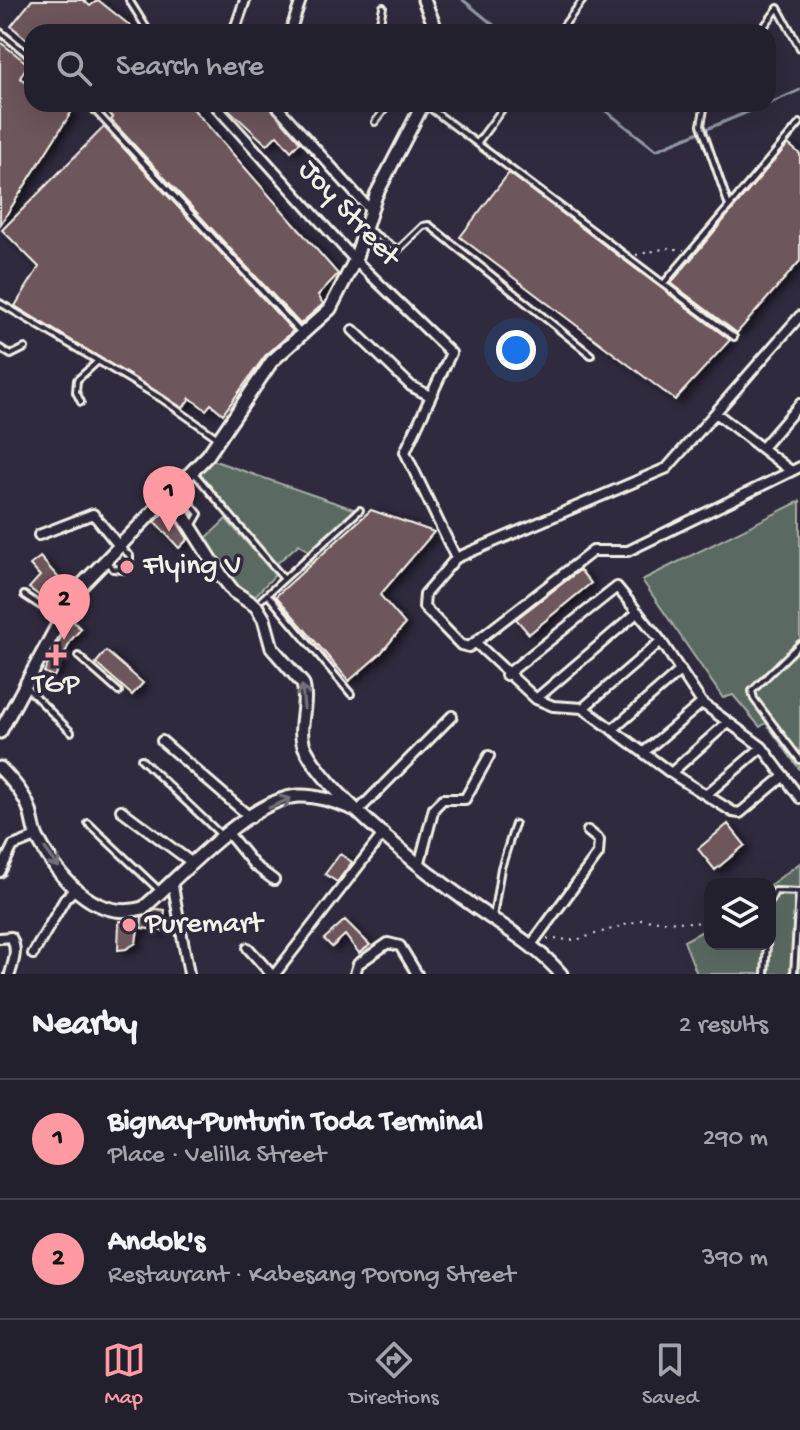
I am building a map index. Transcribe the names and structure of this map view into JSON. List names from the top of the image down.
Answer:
{
  "streets": {
    "street": ["Joy Street"]
  },
  "places": {
    "other": ["Flying V", "Puremart"],
    "health": ["TGP"]
  },
  "page": {
    "search": "Search here",
    "pins": ["1", "2"],
    "heading": ["Nearby", "2 results"],
    "list": [
      {
        "mark": "1",
        "name": "Bignay-Punturin Toda Terminal",
        "note": "Place · Velilla Street",
        "value": "290 m"
      },
      {
        "mark": "2",
        "name": "Andok's",
        "note": "Restaurant · Kabesang Porong Street",
        "value": "390 m"
      }
    ],
    "nav": ["Map", "Directions", "Saved"]
  }
}
